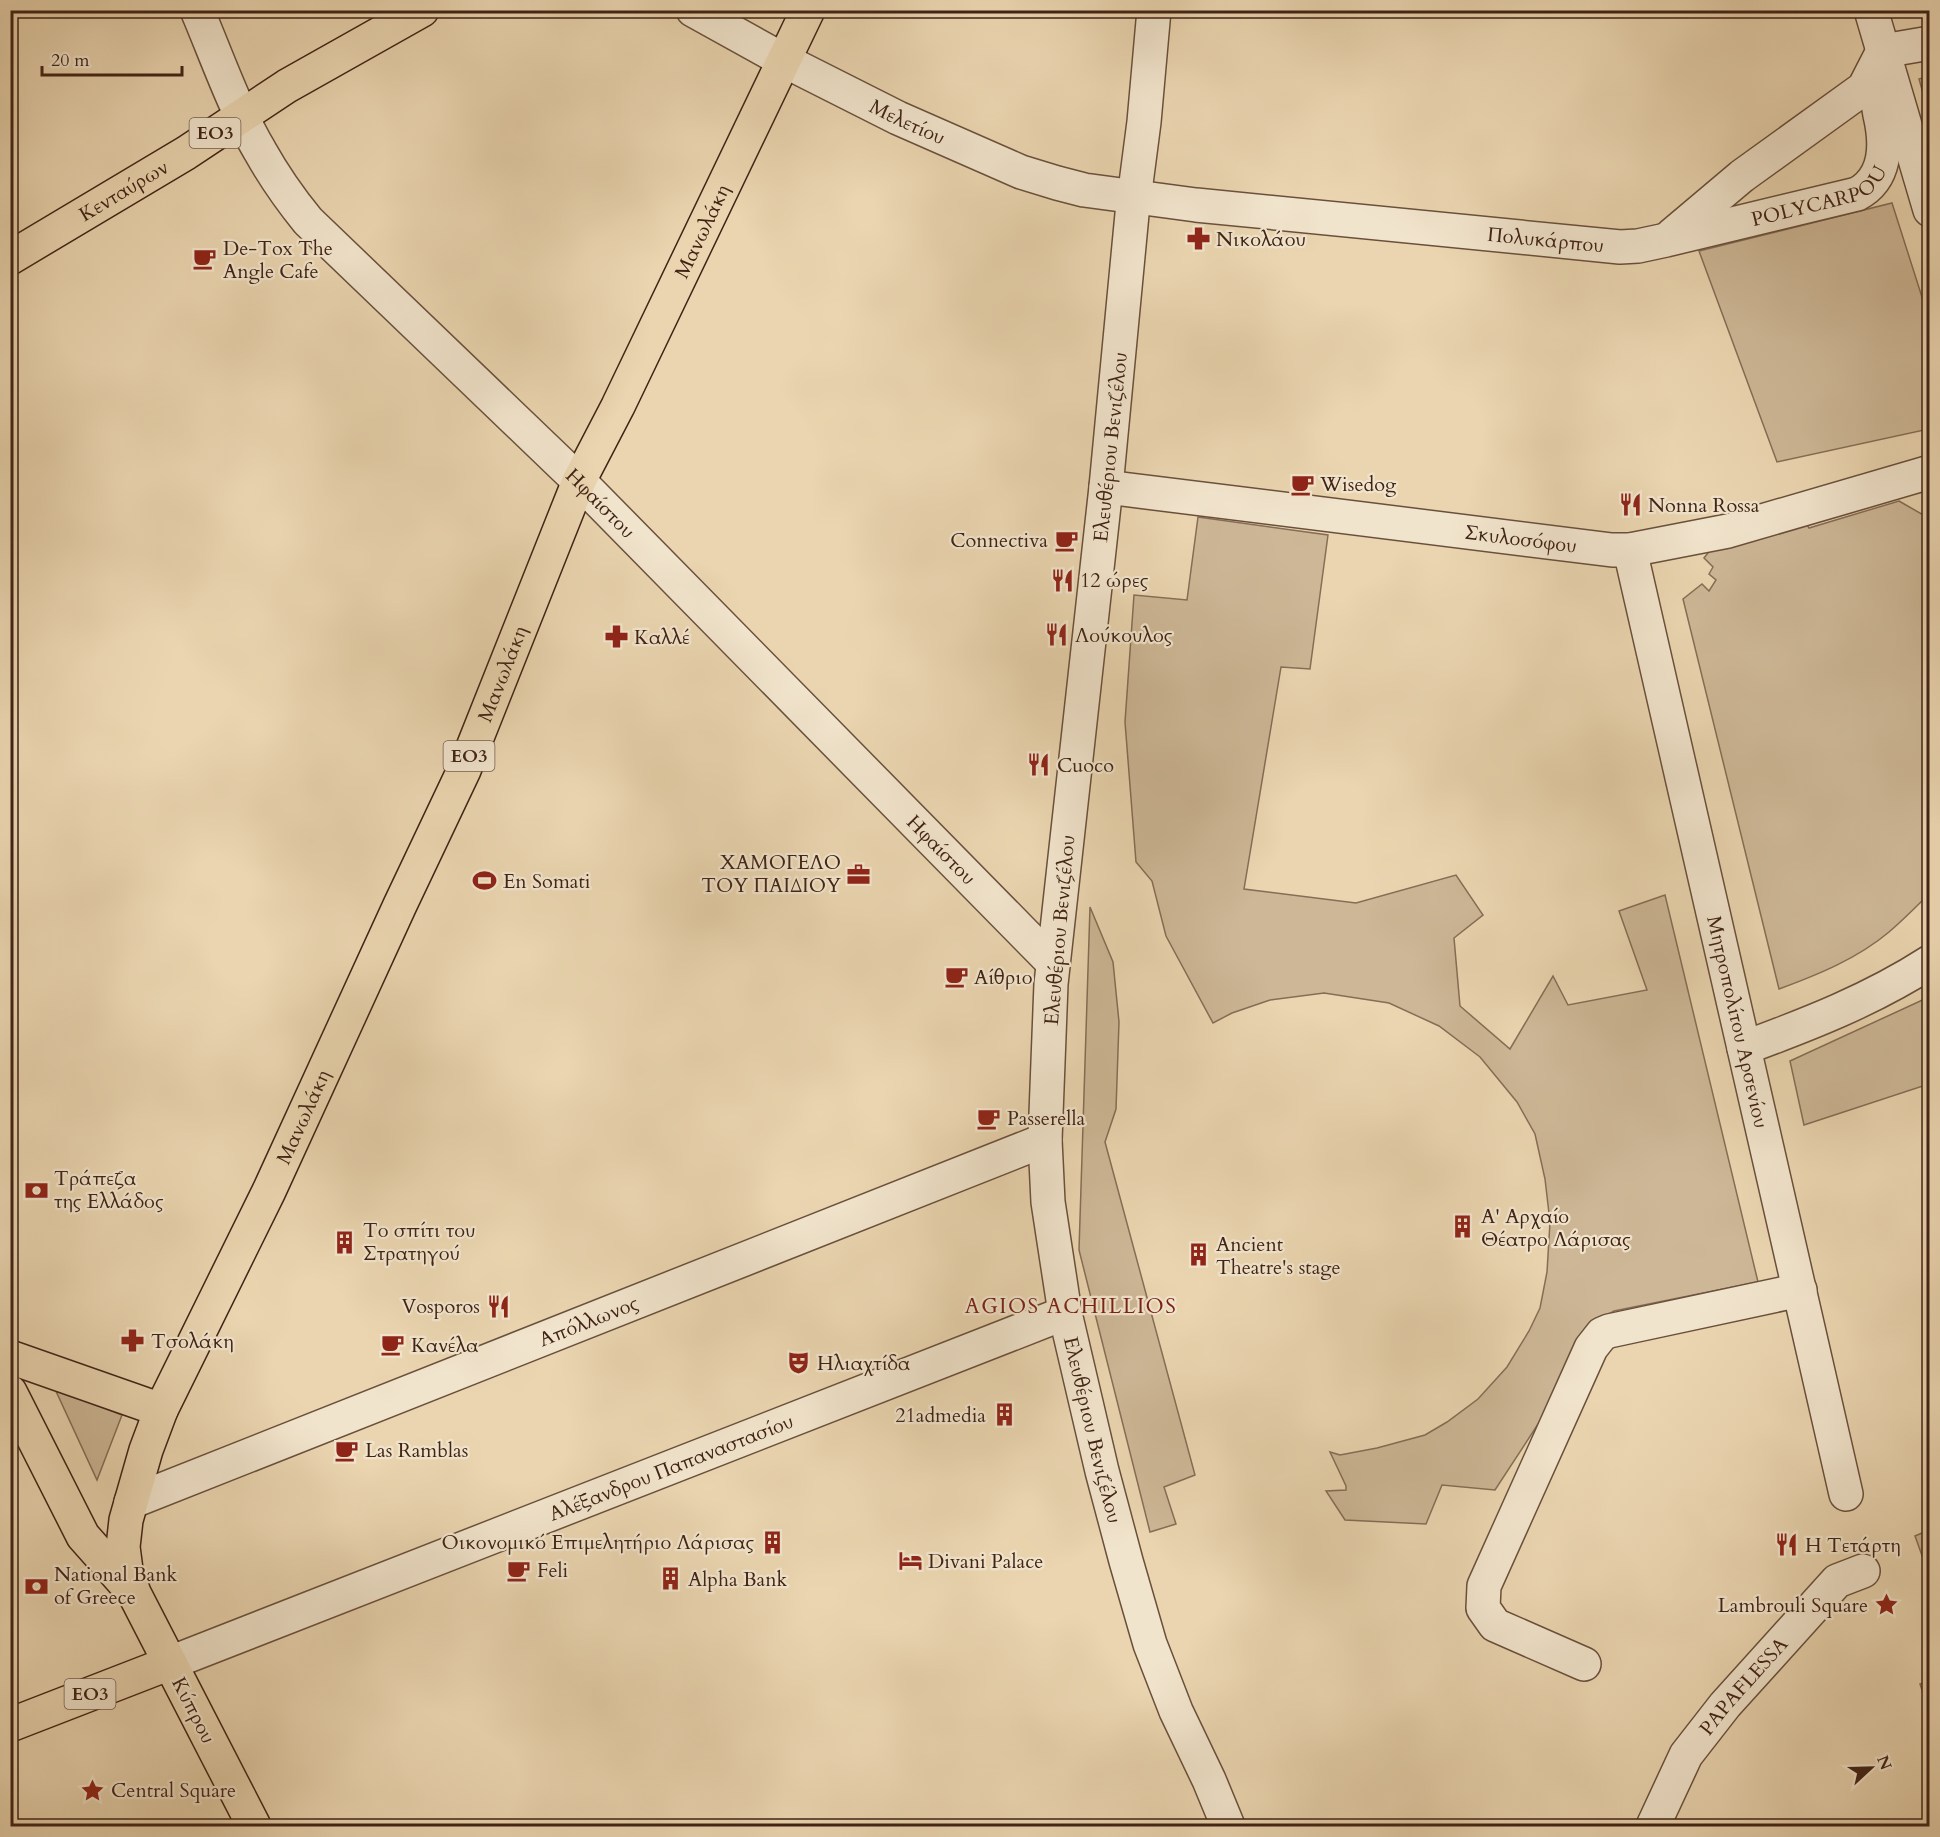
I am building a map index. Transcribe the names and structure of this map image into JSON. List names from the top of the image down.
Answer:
{
  "streets": {
    "main road": [
      "ΕΟ3",
      "Κενταύρων",
      "Μανωλάκη",
      "Αλέξανδρου Παπαναστασίου",
      "Κύπρου"
    ],
    "street": [
      "Μελετίου",
      "POLYCARPOU",
      "Πολυκάρπου",
      "Ελευθέριου Βενιζέλου",
      "Ηφαίστου",
      "Σκυλοσόφου",
      "Μητροπολίτου Αρσενίου",
      "Απόλλωνος",
      "PAPAFLESSA"
    ]
  },
  "crossings": [
    ["Μελετίου", "Μανωλάκη"],
    ["Μελετίου", "Πολυκάρπου"],
    ["Μελετίου", "Ελευθέριου Βενιζέλου"],
    ["POLYCARPOU", "Πολυκάρπου"],
    ["Κενταύρων", "Ηφαίστου"],
    ["Μανωλάκη", "Ηφαίστου"],
    ["Μανωλάκη", "Απόλλωνος"],
    ["Μανωλάκη", "Κύπρου"],
    ["Πολυκάρπου", "Ελευθέριου Βενιζέλου"],
    ["Ελευθέριου Βενιζέλου", "Ηφαίστου"],
    ["Ελευθέριου Βενιζέλου", "Σκυλοσόφου"],
    ["Ελευθέριου Βενιζέλου", "Απόλλωνος"],
    ["Ελευθέριου Βενιζέλου", "Αλέξανδρου Παπαναστασίου"],
    ["Σκυλοσόφου", "Μητροπολίτου Αρσενίου"],
    ["Απόλλωνος", "Κύπρου"],
    ["Αλέξανδρου Παπαναστασίου", "Κύπρου"]
  ],
  "districts": ["AGIOS ACHILLIOS"],
  "places": {
    "pharmacy": ["Νικολάου", "Καλλέ", "Τσολάκη"],
    "cafe": [
      "De-Tox The Angle Cafe",
      "Wisedog",
      "Connectiva",
      "Αίθριο",
      "Passerella",
      "Κανέλα",
      "Las Ramblas",
      "Feli"
    ],
    "restaurant": [
      "Nonna Rossa",
      "12 ώρες",
      "Λούκουλος",
      "Cuoco",
      "Vosporos",
      "Η Τετάρτη"
    ],
    "office": ["ΧΑΜΟΓΕΛΟ ΤΟΥ ΠΑΙΔΙΟΥ"],
    "sports": ["En Somati"],
    "bank": ["Τράπεζα της Ελλάδος", "National Bank of Greece"],
    "building": [
      "Α' Αρχαίο Θέατρο Λάρισας",
      "Το σπίτι του Στρατηγού",
      "Ancient Theatre's stage",
      "21admedia",
      "Οικονομικό Επιμελητήριο Λάρισας",
      "Alpha Bank"
    ],
    "theatre": ["Ηλιαχτίδα"],
    "hotel": ["Divani Palace"],
    "place": ["Lambrouli Square", "Central Square"]
  },
  "scale_bar": "20 m",
  "north": "right"
}
